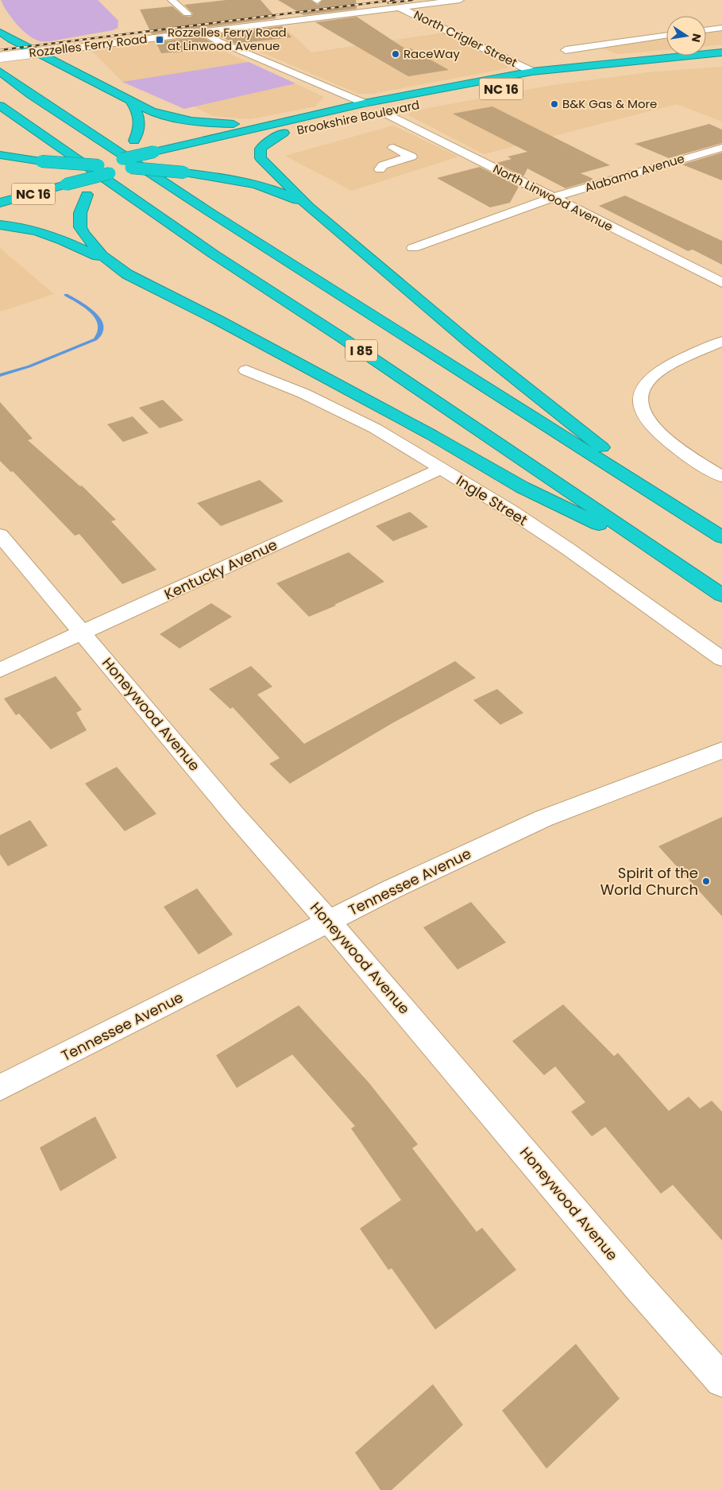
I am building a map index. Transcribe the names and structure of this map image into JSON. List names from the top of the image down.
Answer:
{
  "streets": {
    "highway": ["NC 16", "Brookshire Boulevard", "I 85"],
    "street": [
      "North Crigler Street",
      "Rozzelles Ferry Road",
      "Alabama Avenue",
      "North Linwood Avenue",
      "Ingle Street",
      "Kentucky Avenue",
      "Honeywood Avenue",
      "Tennessee Avenue"
    ]
  },
  "crossings": [
    ["North Crigler Street", "Rozzelles Ferry Road"],
    ["North Crigler Street", "Brookshire Boulevard"],
    ["Brookshire Boulevard", "North Linwood Avenue"],
    ["Alabama Avenue", "North Linwood Avenue"],
    ["Ingle Street", "Kentucky Avenue"],
    ["Kentucky Avenue", "Honeywood Avenue"],
    ["Honeywood Avenue", "Tennessee Avenue"]
  ],
  "places": {
    "transit": ["Rozzelles Ferry Road at Linwood Avenue"],
    "other": ["RaceWay", "B&K Gas & More", "Spirit of the World Church"]
  },
  "north": "right"
}
